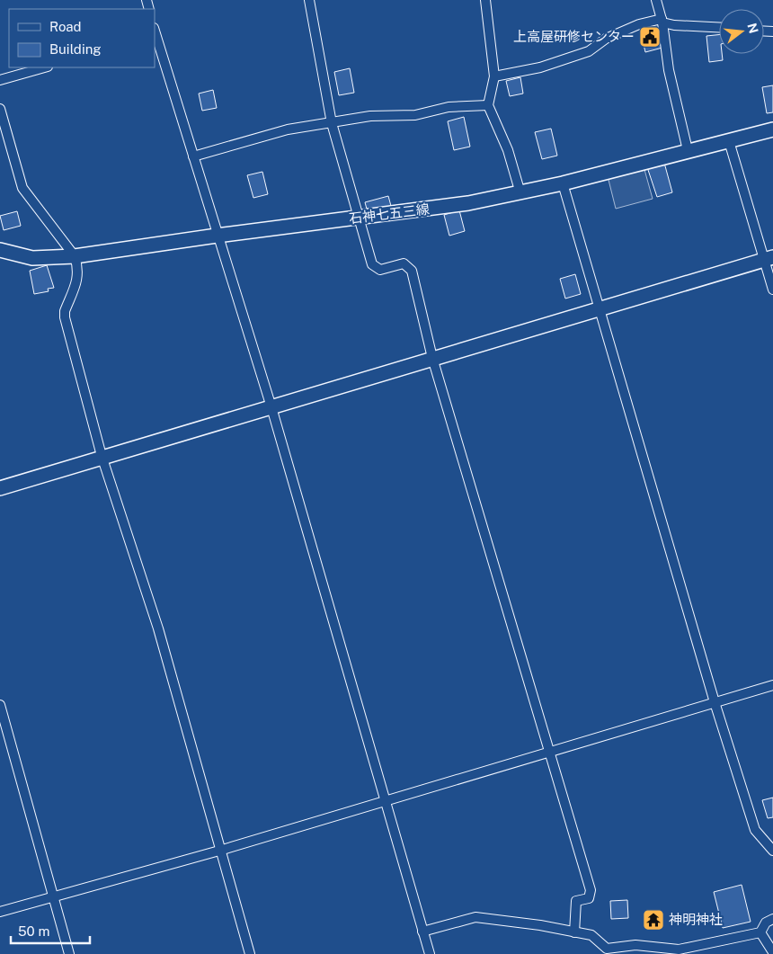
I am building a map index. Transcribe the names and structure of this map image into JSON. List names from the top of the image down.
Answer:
{
  "streets": {
    "street": ["石神七五三線"]
  },
  "places": {
    "public building": ["上高屋研修センター"],
    "temple": ["神明神社"]
  },
  "legend": ["Road", "Building"],
  "scale_bar": "50 m",
  "north": "right"
}
